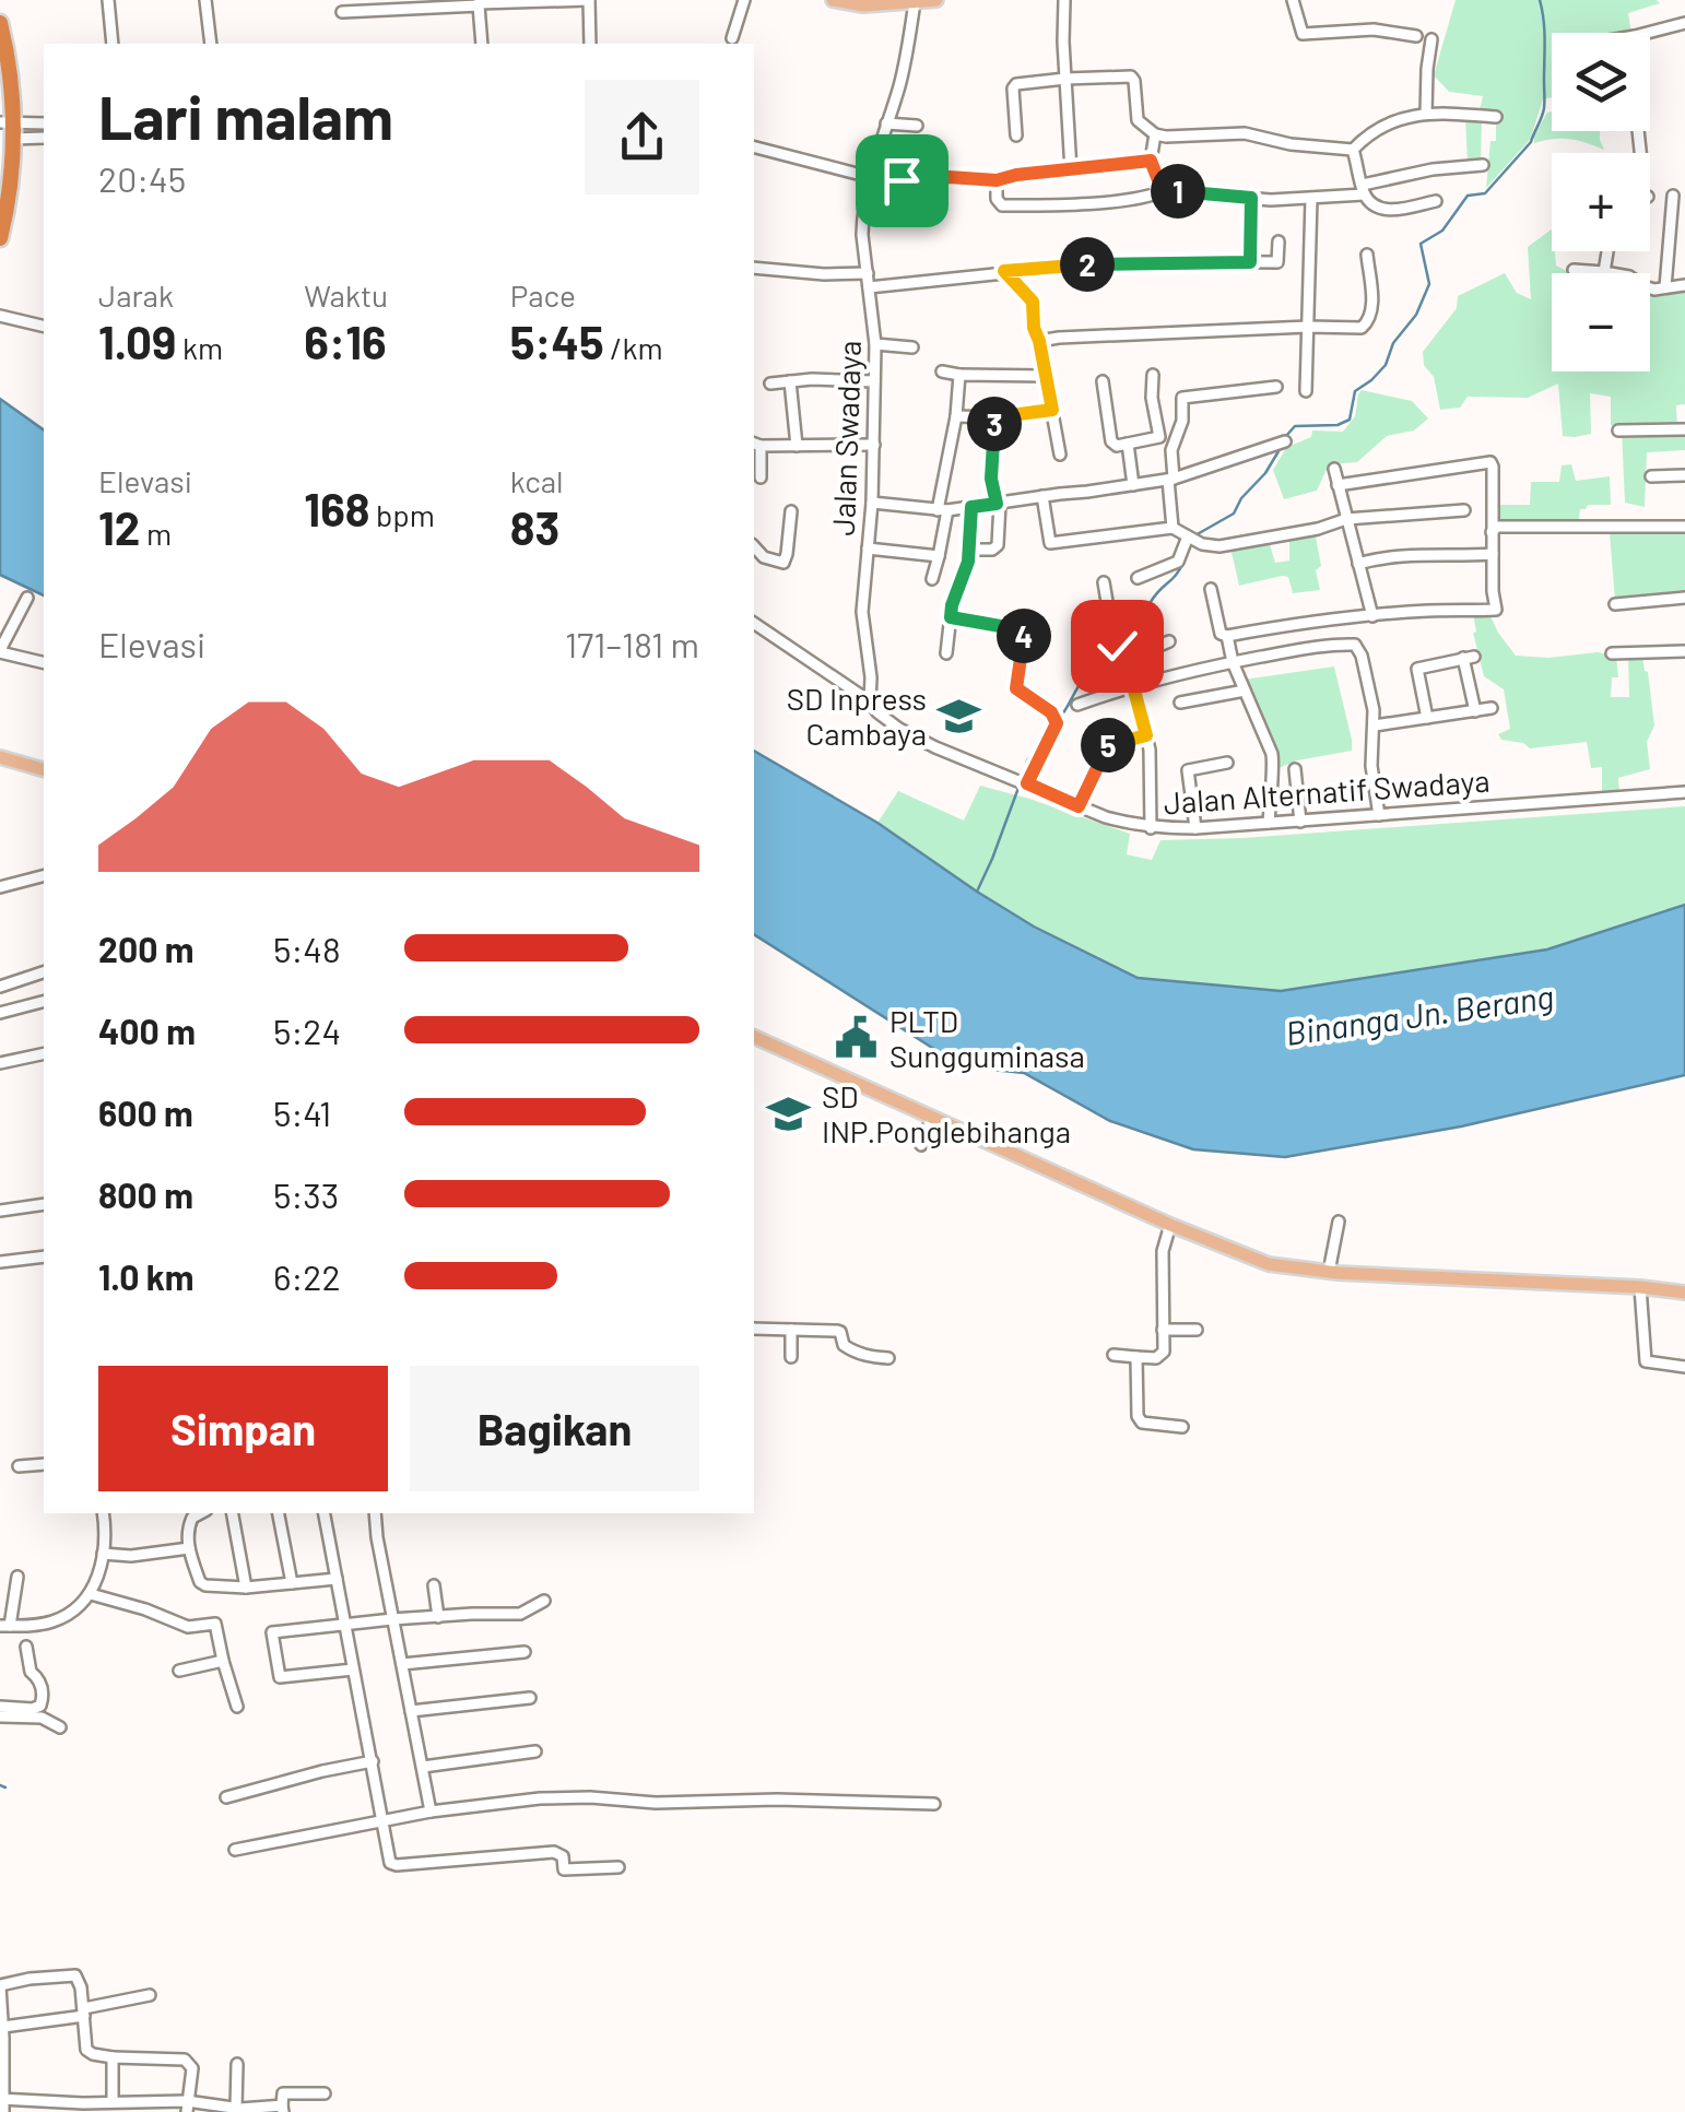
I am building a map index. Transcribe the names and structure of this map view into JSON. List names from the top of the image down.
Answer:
{
  "streets": {
    "street": ["Jalan Swadaya", "Jalan Alternatif Swadaya"]
  },
  "crossings": [
    ["Jalan Swadaya", "Jalan Alternatif Swadaya"]
  ],
  "water": ["Binanga Jn. Berang"],
  "places": {
    "school or university": ["SD Inpress Cambaya", "SD INP.Ponglebihanga"],
    "public building": ["PLTD Sungguminasa"]
  },
  "page": {
    "map_buttons": ["+", "−"],
    "heading": ["Lari malam", "20:45"],
    "pins": [
      "1",
      "2",
      "3",
      "4",
      "5"
    ],
    "stats": [
      ["Jarak", "1.09 km"],
      ["Waktu", "6:16"],
      ["Pace", "5:45 /km"],
      ["Elevasi", "12 m"],
      ["168 bpm"],
      ["kcal", "83"]
    ],
    "chart": ["Elevasi", "171–181 m"],
    "list": [
      {
        "name": "200 m",
        "note": "5:48"
      },
      {
        "name": "400 m",
        "note": "5:24"
      },
      {
        "name": "600 m",
        "note": "5:41"
      },
      {
        "name": "800 m",
        "note": "5:33"
      },
      {
        "name": "1.0 km",
        "note": "6:22"
      }
    ],
    "buttons": ["Simpan", "Bagikan"]
  }
}
